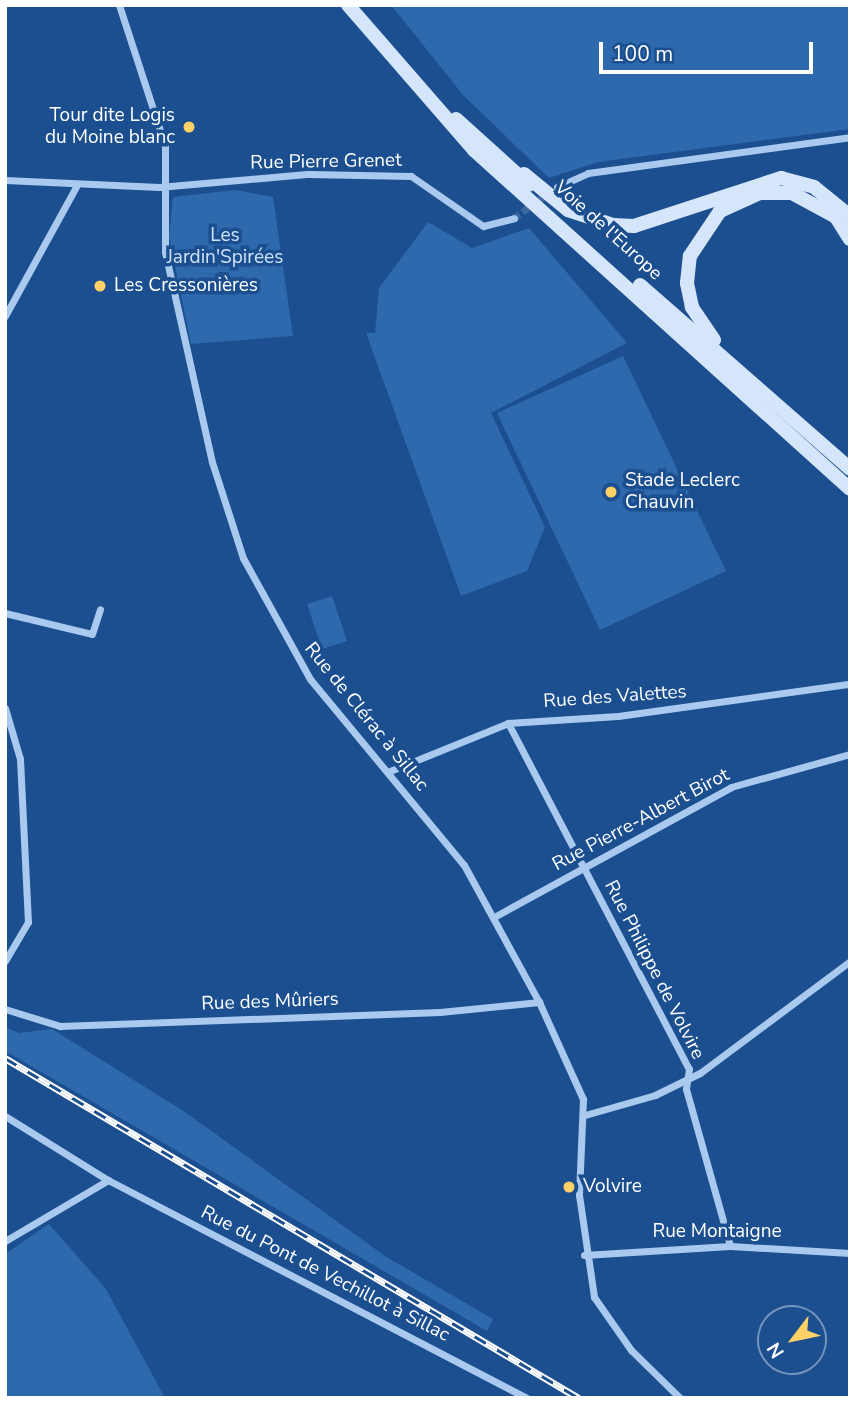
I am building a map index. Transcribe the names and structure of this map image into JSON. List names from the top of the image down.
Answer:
{
  "streets": {
    "main road": ["Voie de l'Europe"],
    "street": [
      "Rue Pierre Grenet",
      "Rue des Valettes",
      "Rue de Clérac à Sillac",
      "Rue Pierre-Albert Birot",
      "Rue Philippe de Volvire",
      "Rue des Mûriers",
      "Rue Montaigne",
      "Rue du Pont de Vechillot à Sillac"
    ]
  },
  "crossings": [
    ["Rue Pierre Grenet", "Rue de Clérac à Sillac"],
    ["Rue des Valettes", "Rue de Clérac à Sillac"],
    ["Rue des Valettes", "Rue Philippe de Volvire"],
    ["Rue de Clérac à Sillac", "Rue Pierre-Albert Birot"],
    ["Rue de Clérac à Sillac", "Rue des Mûriers"],
    ["Rue de Clérac à Sillac", "Rue Montaigne"],
    ["Rue Pierre-Albert Birot", "Rue Philippe de Volvire"],
    ["Rue Philippe de Volvire", "Rue Montaigne"]
  ],
  "parks": ["Les Jardin'Spirées"],
  "places": [
    "Tour dite Logis du Moine blanc",
    "Les Cressonières",
    "Stade Leclerc Chauvin",
    "Volvire"
  ],
  "scale_bar": "100 m",
  "north": "bottom left"
}
